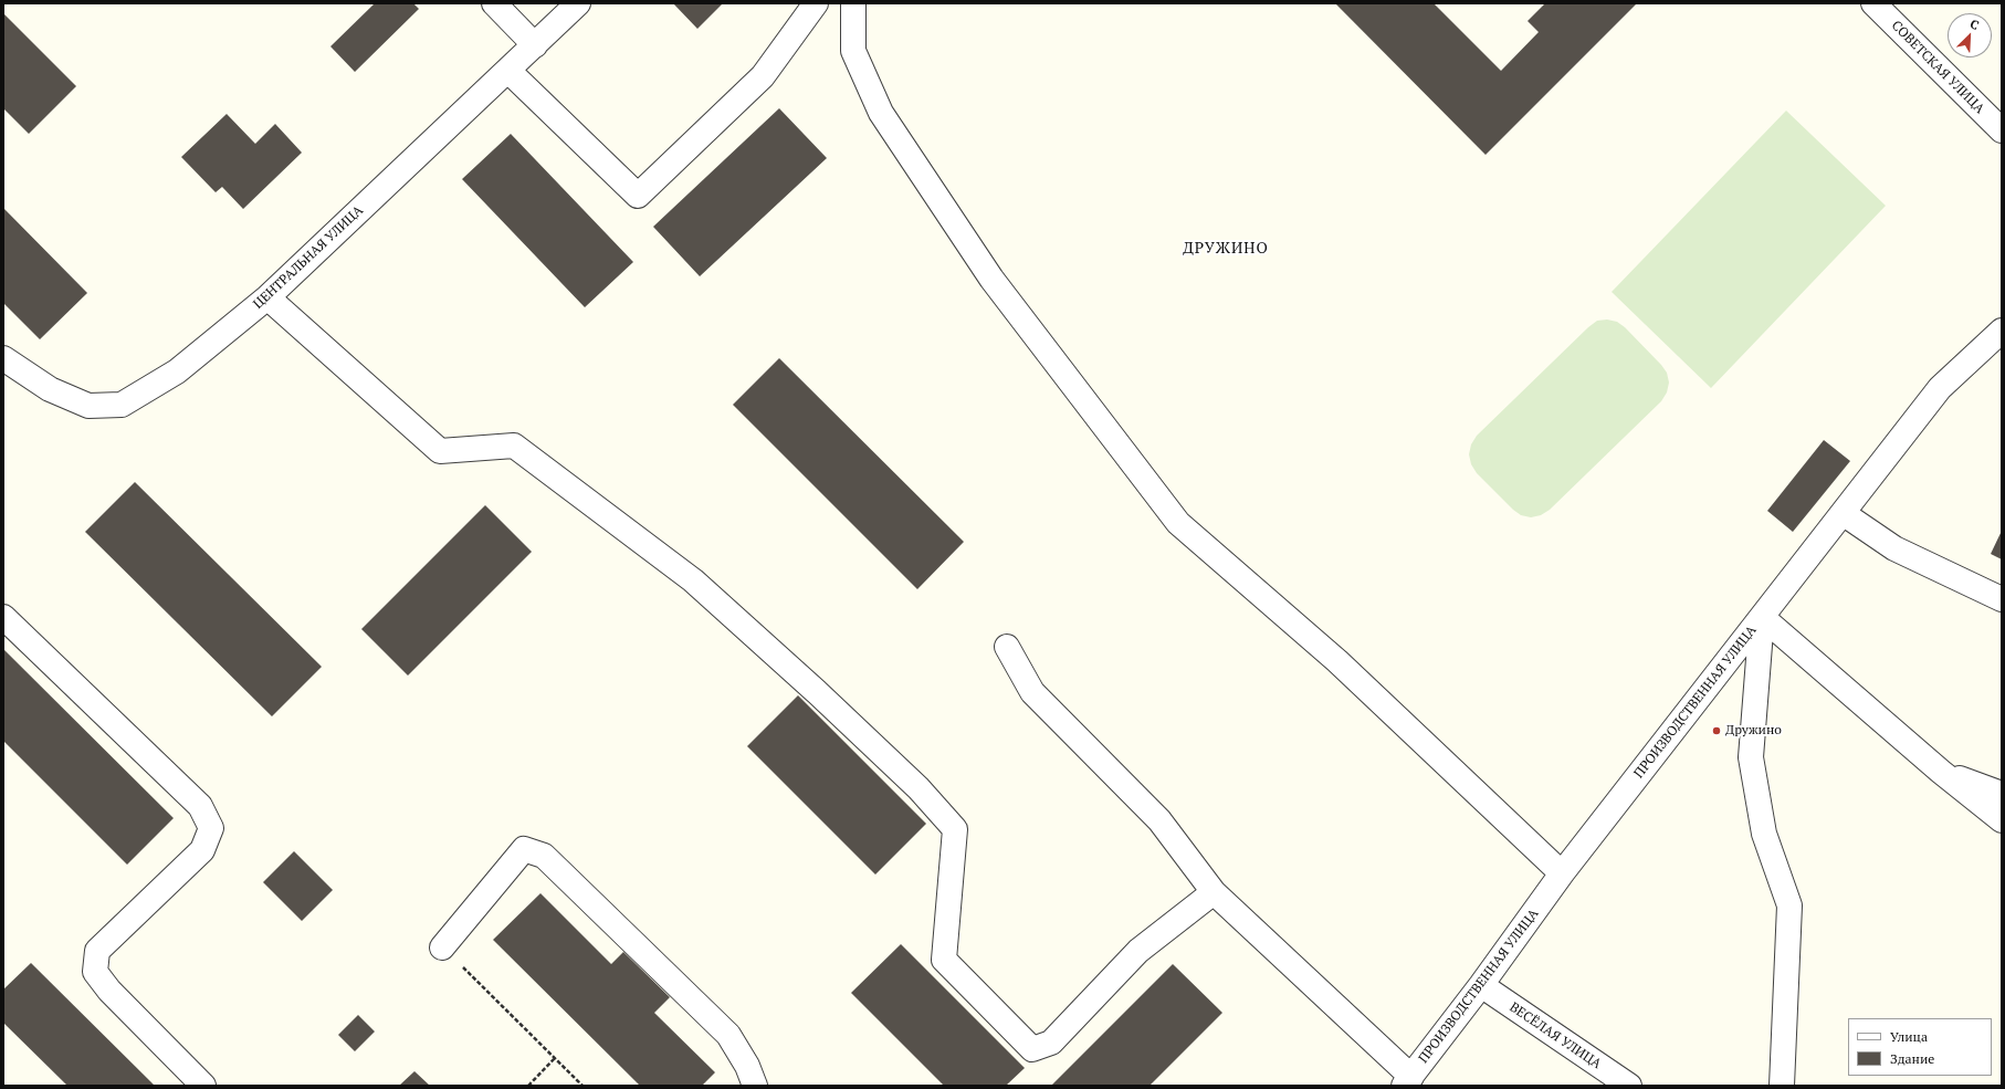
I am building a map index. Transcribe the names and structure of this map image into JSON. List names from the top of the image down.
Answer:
{
  "streets": {
    "street": [
      "СОВЕТСКАЯ УЛИЦА",
      "ЦЕНТРАЛЬНАЯ УЛИЦА",
      "ПРОИЗВОДСТВЕННАЯ УЛИЦА",
      "ВЕСЁЛАЯ УЛИЦА"
    ]
  },
  "crossings": [
    ["ПРОИЗВОДСТВЕННАЯ УЛИЦА", "ВЕСЁЛАЯ УЛИЦА"]
  ],
  "districts": ["ДРУЖИНО"],
  "places": ["Дружино"],
  "legend": ["Улица", "Здание"],
  "north": "top right"
}
